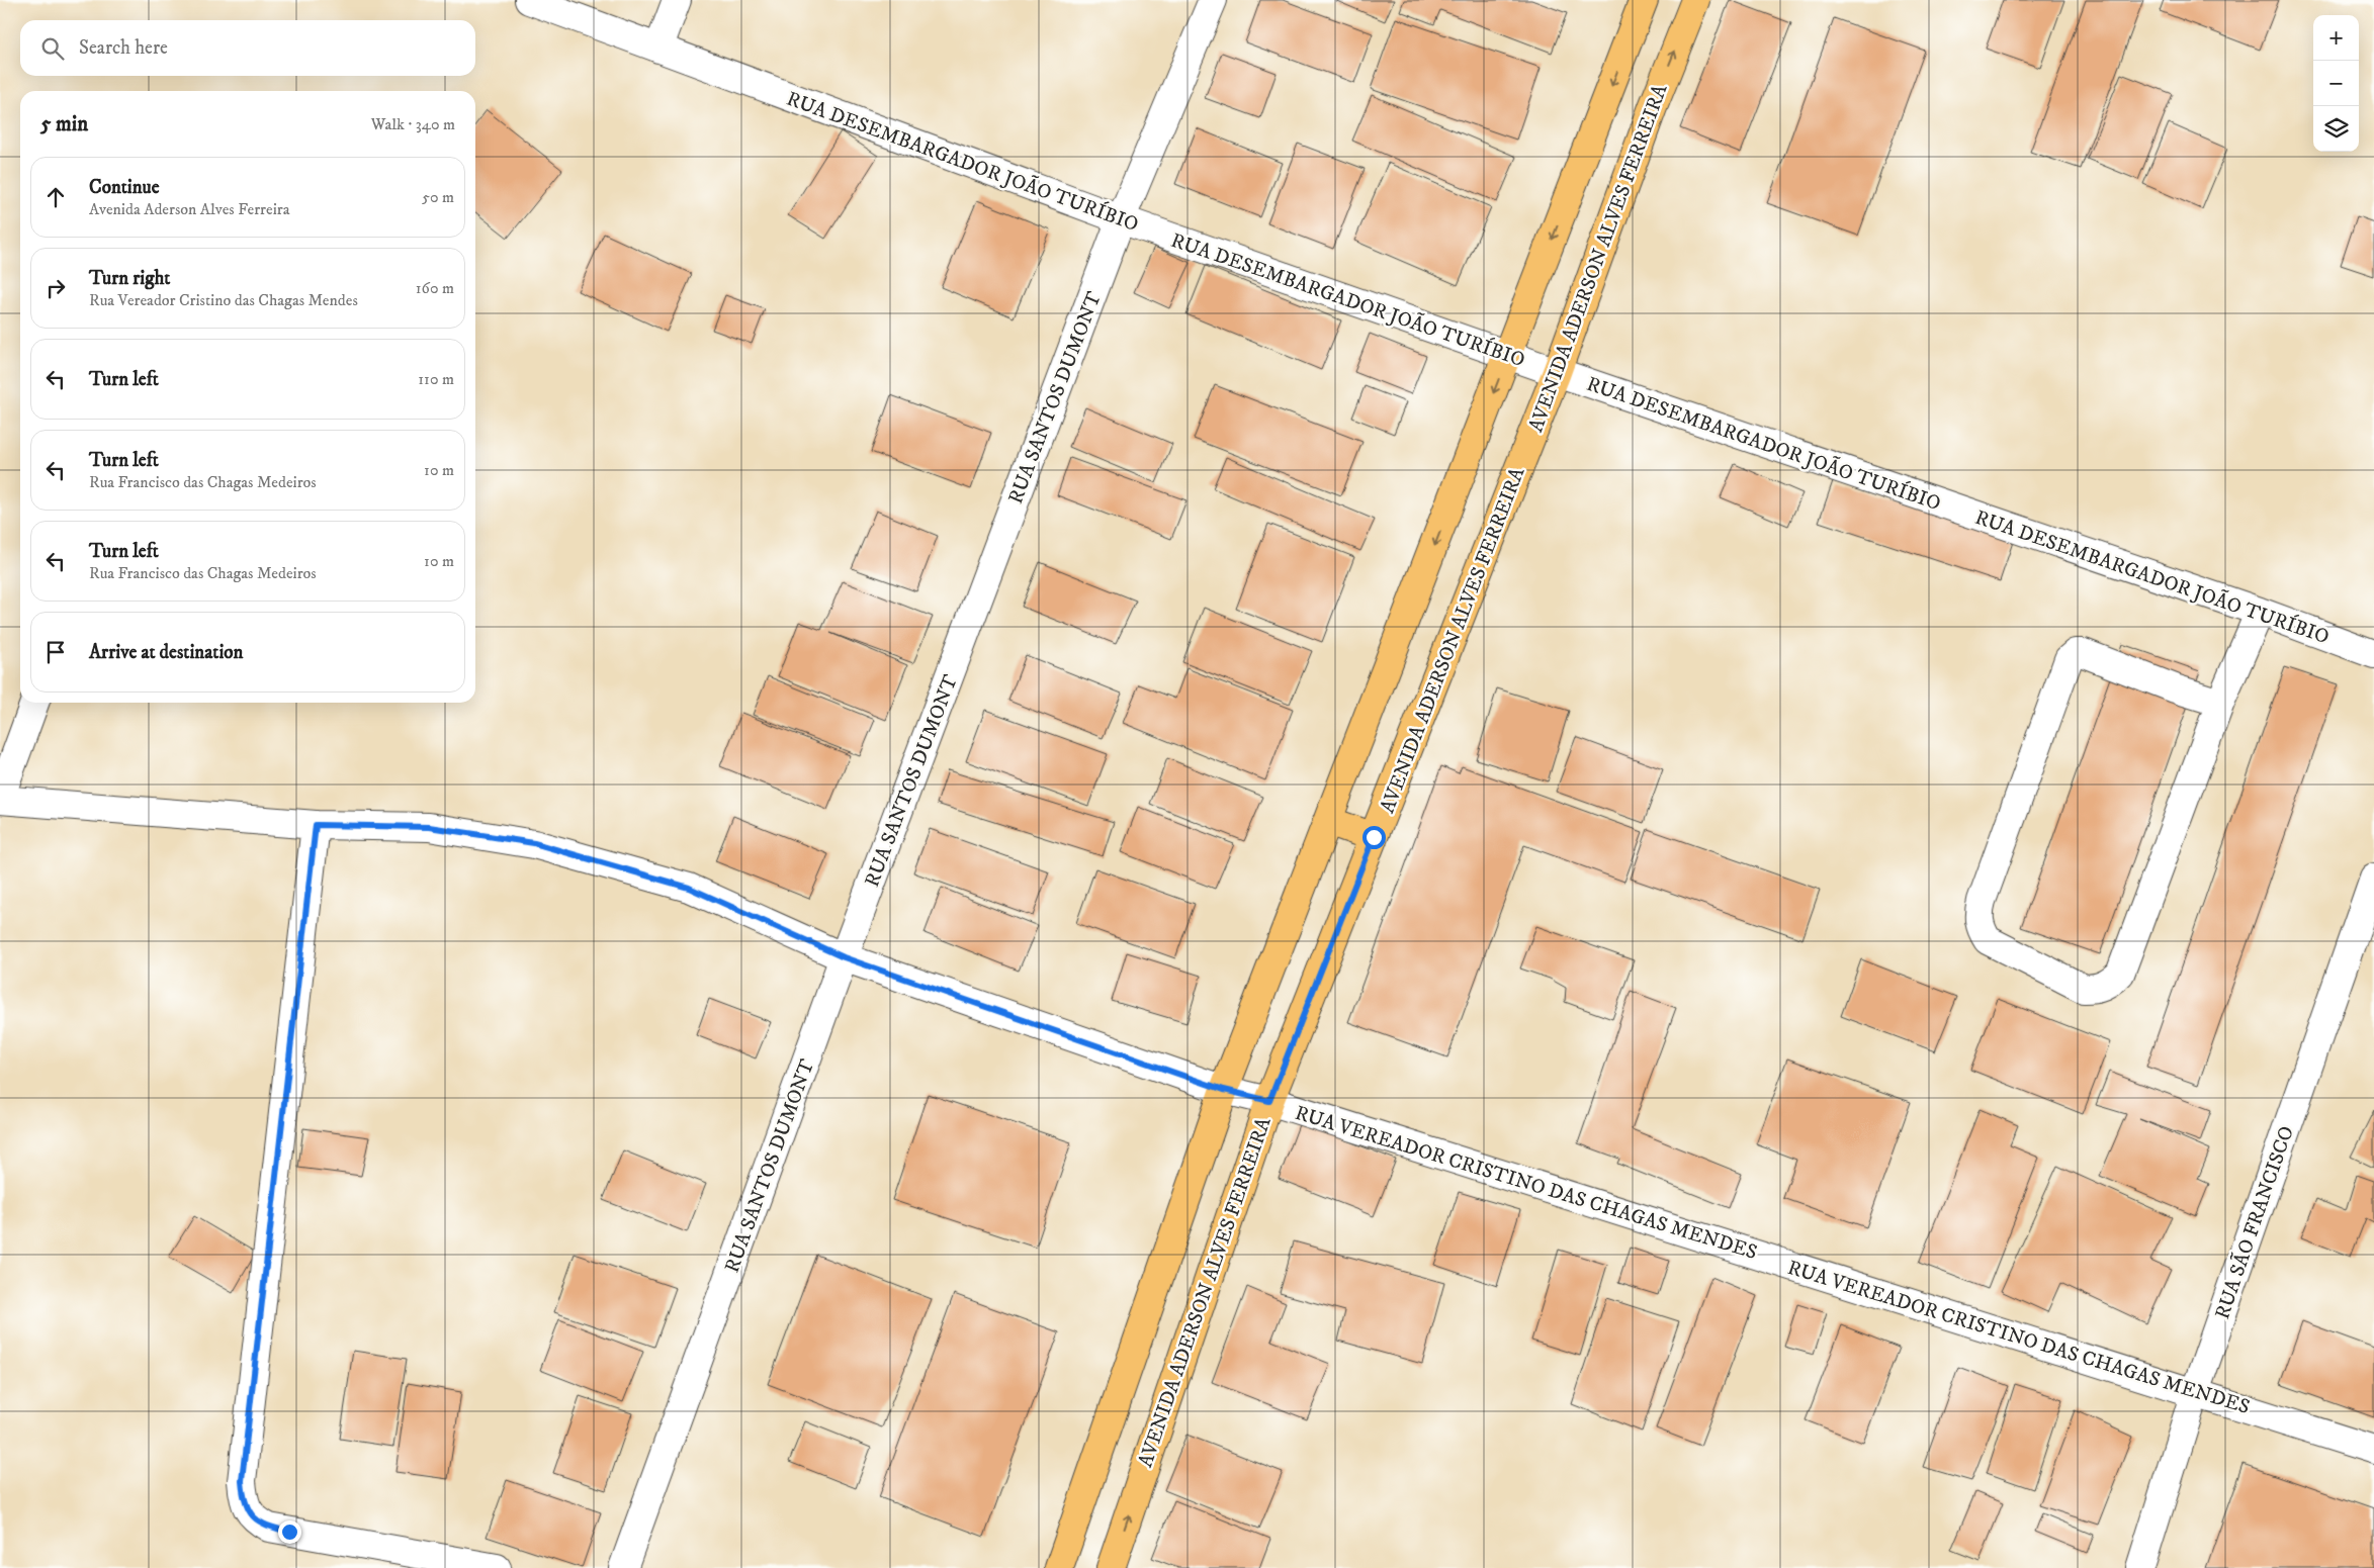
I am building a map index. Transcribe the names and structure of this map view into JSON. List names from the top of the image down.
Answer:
{
  "streets": {
    "main road": ["AVENIDA ADERSON ALVES FERREIRA"],
    "street": [
      "RUA DESEMBARGADOR JOÃO TURÍBIO",
      "RUA SANTOS DUMONT",
      "RUA VEREADOR CRISTINO DAS CHAGAS MENDES",
      "RUA SÃO FRANCISCO"
    ]
  },
  "crossings": [
    ["RUA DESEMBARGADOR JOÃO TURÍBIO", "AVENIDA ADERSON ALVES FERREIRA"],
    ["RUA DESEMBARGADOR JOÃO TURÍBIO", "RUA SANTOS DUMONT"],
    ["AVENIDA ADERSON ALVES FERREIRA", "RUA VEREADOR CRISTINO DAS CHAGAS MENDES"],
    ["RUA SANTOS DUMONT", "RUA VEREADOR CRISTINO DAS CHAGAS MENDES"],
    ["RUA VEREADOR CRISTINO DAS CHAGAS MENDES", "RUA SÃO FRANCISCO"]
  ],
  "page": {
    "map_buttons": ["+", "−"],
    "search": "Search here",
    "heading": ["5 min", "Walk · 340 m"],
    "list": [
      ["Continue", "Avenida Aderson Alves Ferreira", "50 m"],
      ["Turn right", "Rua Vereador Cristino das Chagas Mendes", "160 m"],
      ["Turn left", "110 m"],
      ["Turn left", "Rua Francisco das Chagas Medeiros", "10 m"],
      ["Turn left", "Rua Francisco das Chagas Medeiros", "10 m"],
      "Arrive at destination"
    ]
  }
}
